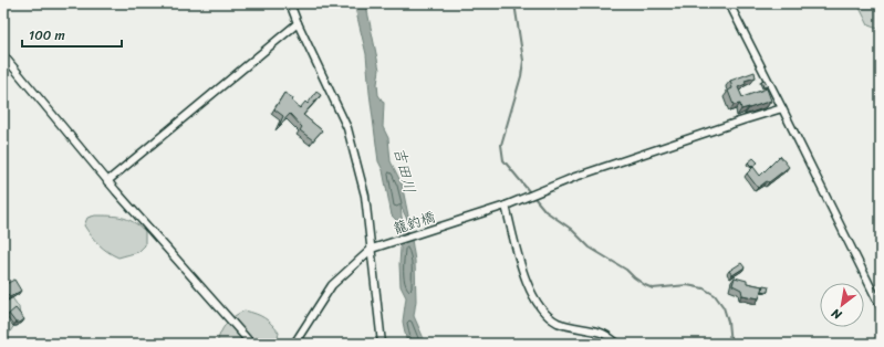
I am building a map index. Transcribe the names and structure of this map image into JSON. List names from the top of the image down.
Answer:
{
  "streets": {
    "street": ["籠釣橋"]
  },
  "water": ["吉田川"],
  "scale_bar": "100 m",
  "north": "bottom left"
}
